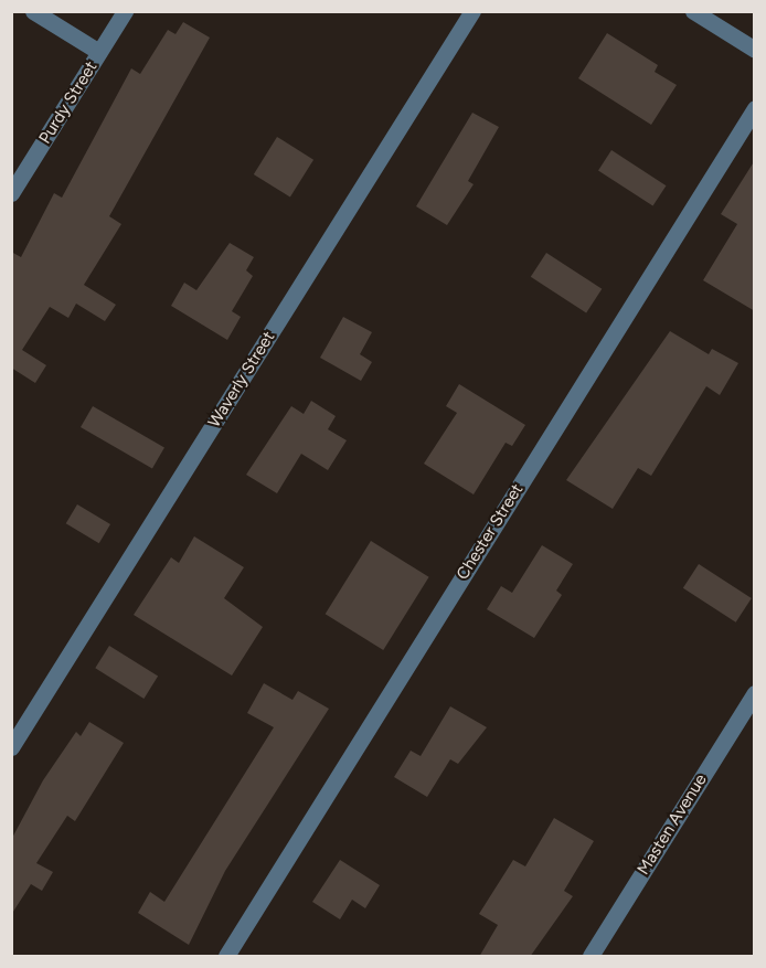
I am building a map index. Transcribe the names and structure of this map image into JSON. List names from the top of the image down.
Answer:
{
  "streets": {
    "street": [
      "Purdy Street",
      "Waverly Street",
      "Chester Street",
      "Masten Avenue"
    ]
  }
}
